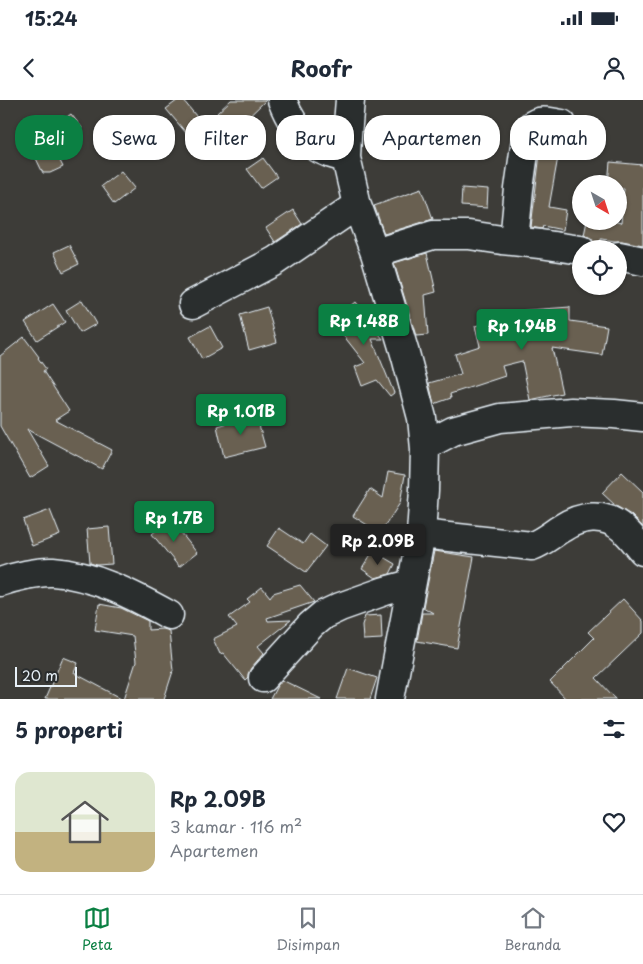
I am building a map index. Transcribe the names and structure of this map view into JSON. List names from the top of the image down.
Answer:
{
  "scale_bar": "20 m",
  "north": "bottom right",
  "page": {
    "status": "15:24",
    "header": "Roofr",
    "chip": [
      "Beli",
      "Sewa",
      "Filter",
      "Baru",
      "Apartemen",
      "Rumah"
    ],
    "price": [
      "Rp 1.48B",
      "Rp 1.94B",
      "Rp 1.01B",
      "Rp 1.7B",
      "Rp 2.09B"
    ],
    "scale": "20 m",
    "heading": "5 properti",
    "list": [
      {
        "name": "Rp 2.09B",
        "note": "3 kamar · 116 m² · Apartemen"
      }
    ],
    "tabs": ["Peta", "Disimpan", "Beranda"]
  }
}
